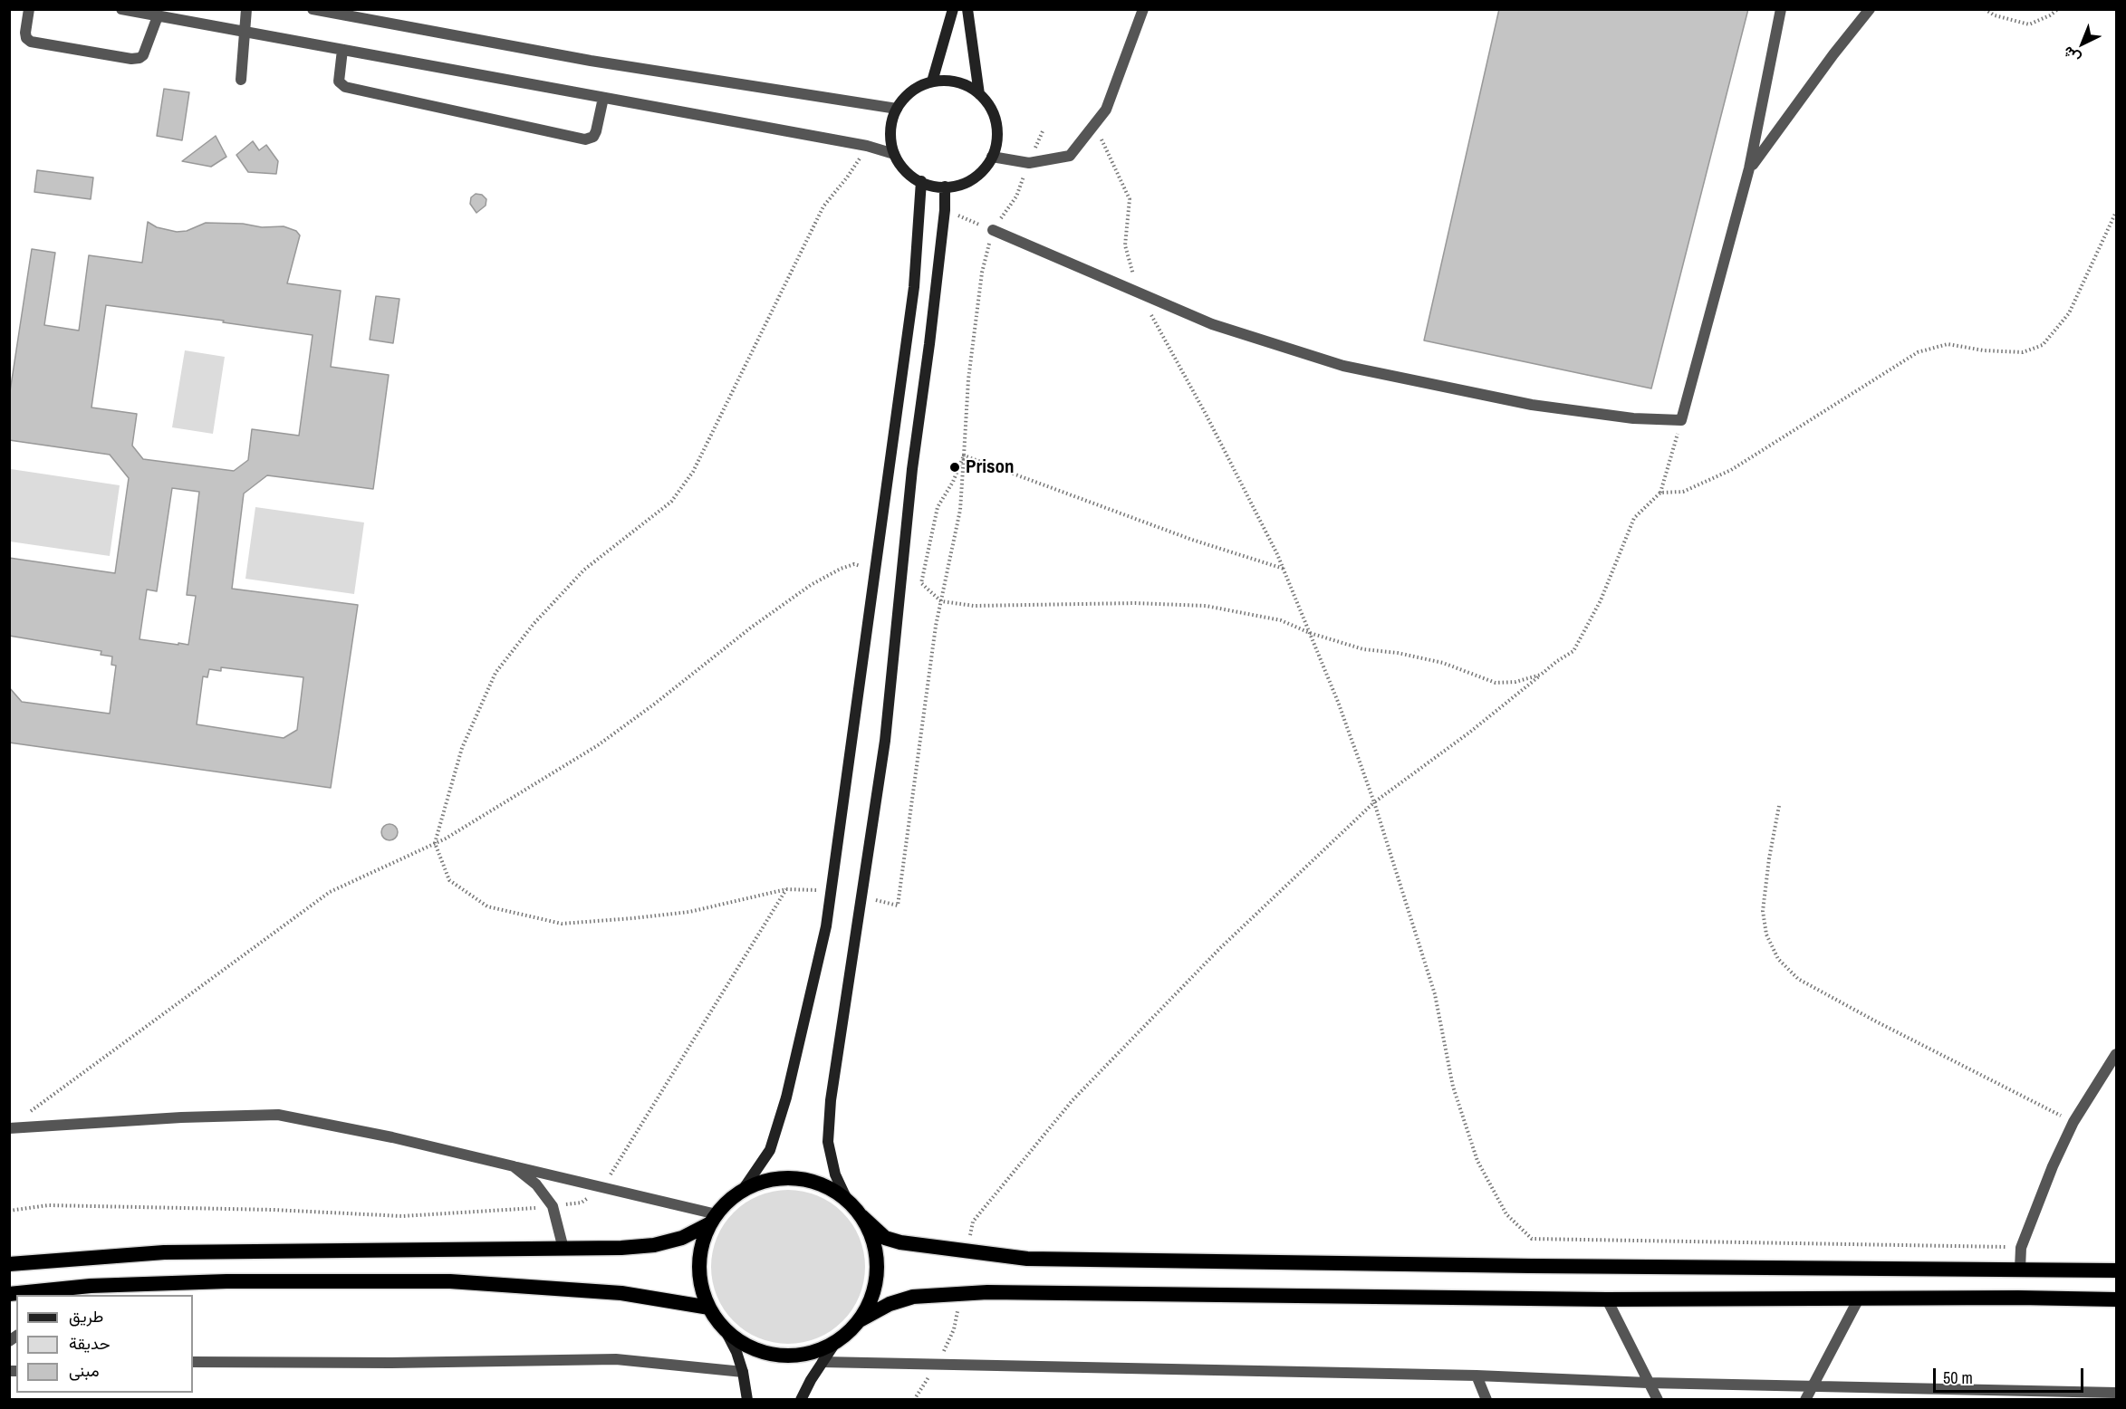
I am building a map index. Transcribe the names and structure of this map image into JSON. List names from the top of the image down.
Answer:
{
  "places": ["Prison"],
  "legend": ["طريق", "حديقة", "مبنى"],
  "scale_bar": "50 m",
  "north": "bottom left"
}
